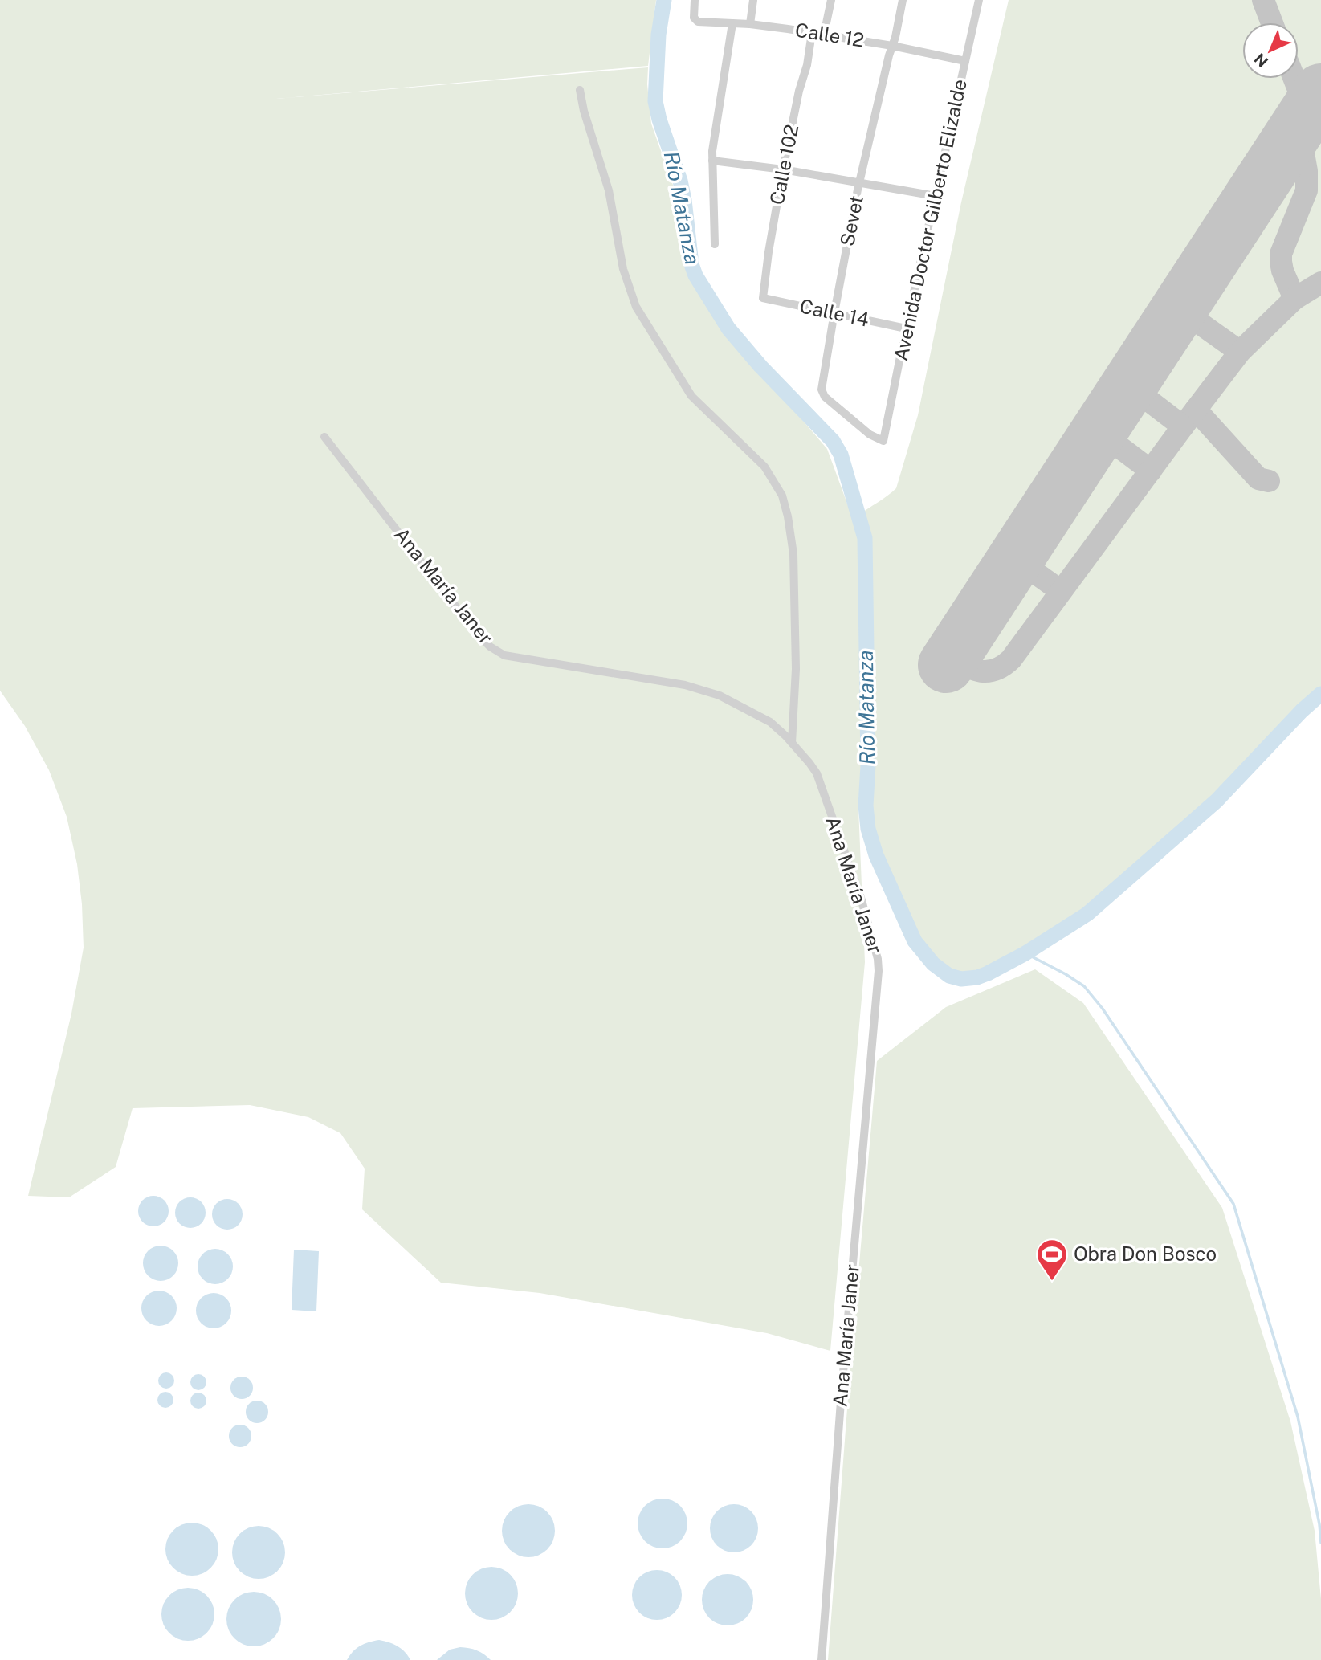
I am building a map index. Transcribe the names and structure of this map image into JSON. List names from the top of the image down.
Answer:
{
  "streets": {
    "street": [
      "Calle 12",
      "Calle 102",
      "Avenida Doctor Gilberto Elizalde",
      "Sevet",
      "Calle 14",
      "Ana María Janer"
    ]
  },
  "crossings": [
    ["Calle 12", "Calle 102"],
    ["Calle 12", "Avenida Doctor Gilberto Elizalde"],
    ["Calle 12", "Sevet"],
    ["Calle 102", "Calle 14"],
    ["Avenida Doctor Gilberto Elizalde", "Sevet"],
    ["Avenida Doctor Gilberto Elizalde", "Calle 14"],
    ["Sevet", "Calle 14"]
  ],
  "water": ["Río Matanza"],
  "places": {
    "sports": ["Obra Don Bosco"]
  },
  "north": "bottom left"
}
